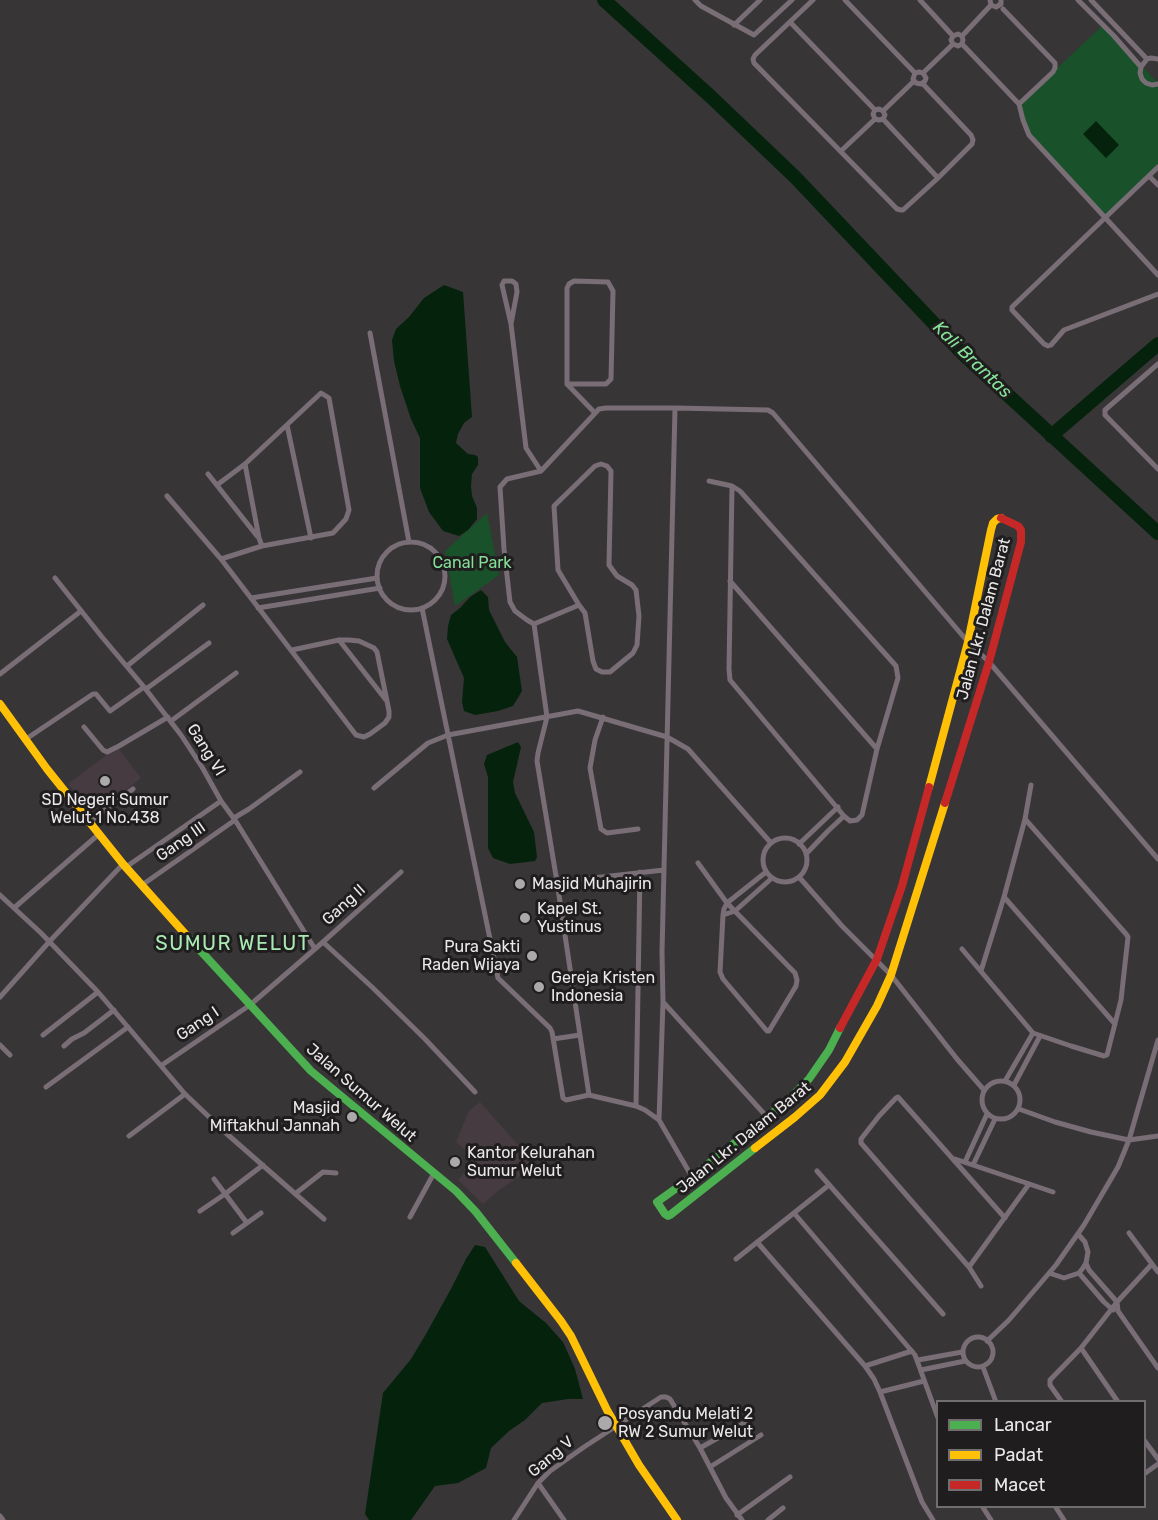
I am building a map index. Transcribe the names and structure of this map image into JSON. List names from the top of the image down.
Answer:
{
  "streets": {
    "street": [
      "Jalan Lkr. Dalam Barat",
      "Gang VI",
      "Gang III",
      "Gang II",
      "Gang I",
      "Jalan Sumur Welut",
      "Gang V"
    ]
  },
  "crossings": [
    ["Gang VI", "Gang III"],
    ["Gang VI", "Gang II"],
    ["Gang III", "Jalan Sumur Welut"],
    ["Gang II", "Gang I"],
    ["Gang II", "Jalan Sumur Welut"],
    ["Gang I", "Jalan Sumur Welut"],
    ["Jalan Sumur Welut", "Gang V"]
  ],
  "districts": ["SUMUR WELUT"],
  "water": ["Kali Brantas"],
  "parks": ["Canal Park"],
  "places": [
    "SD Negeri Sumur Welut 1 No.438",
    "Masjid Muhajirin",
    "Kapel St. Yustinus",
    "Pura Sakti Raden Wijaya",
    "Gereja Kristen Indonesia",
    "Masjid Miftakhul Jannah",
    "Kantor Kelurahan Sumur Welut",
    "Posyandu Melati 2 RW 2 Sumur Welut"
  ],
  "legend": ["Lancar", "Padat", "Macet"]
}
